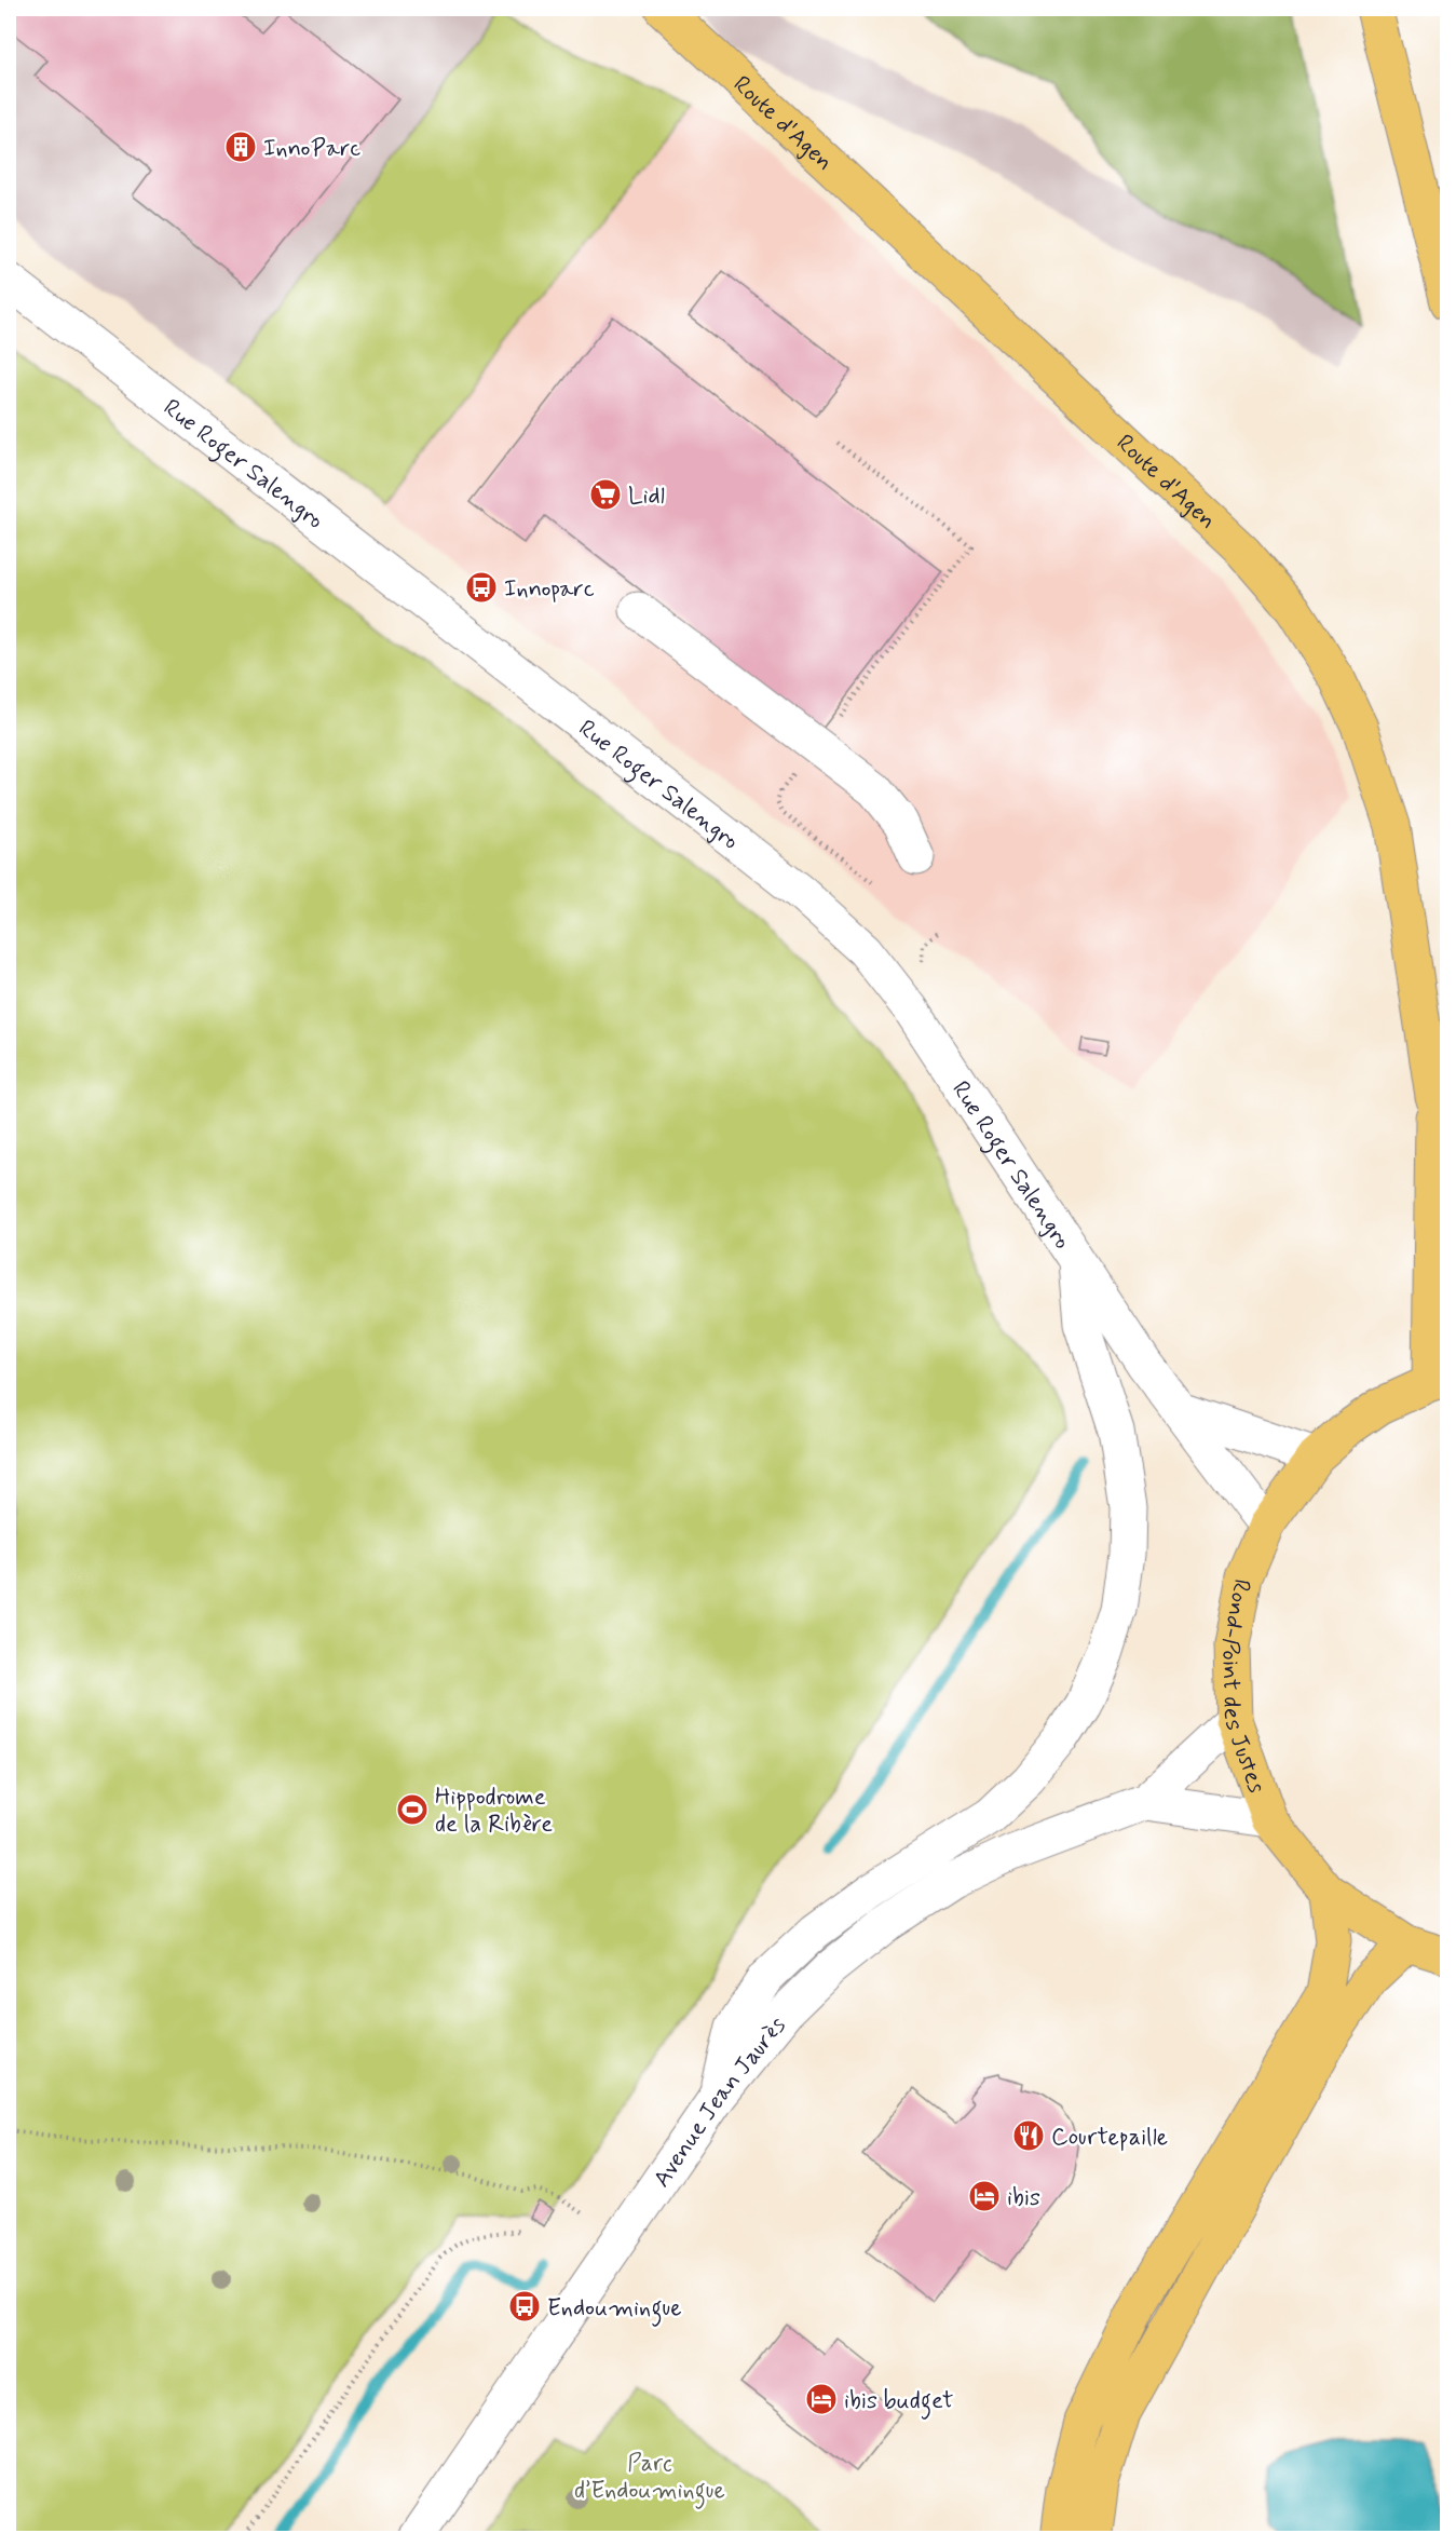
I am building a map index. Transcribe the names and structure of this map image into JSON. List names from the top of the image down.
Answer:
{
  "streets": {
    "main road": ["Route d'Agen", "Rond-Point des Justes"],
    "street": ["Rue Roger Salengro", "Avenue Jean Jaurès"]
  },
  "crossings": [
    ["Route d'Agen", "Rond-Point des Justes"],
    ["Rue Roger Salengro", "Rond-Point des Justes"],
    ["Rond-Point des Justes", "Avenue Jean Jaurès"]
  ],
  "parks": ["Parc d’Endoumingue"],
  "places": {
    "building": ["InnoParc"],
    "supermarket": ["Lidl"],
    "bus stop": ["Innoparc", "Endoumingue"],
    "sports": ["Hippodrome de la Ribère"],
    "restaurant": ["Courtepaille"],
    "hotel": ["ibis", "ibis budget"]
  }
}
